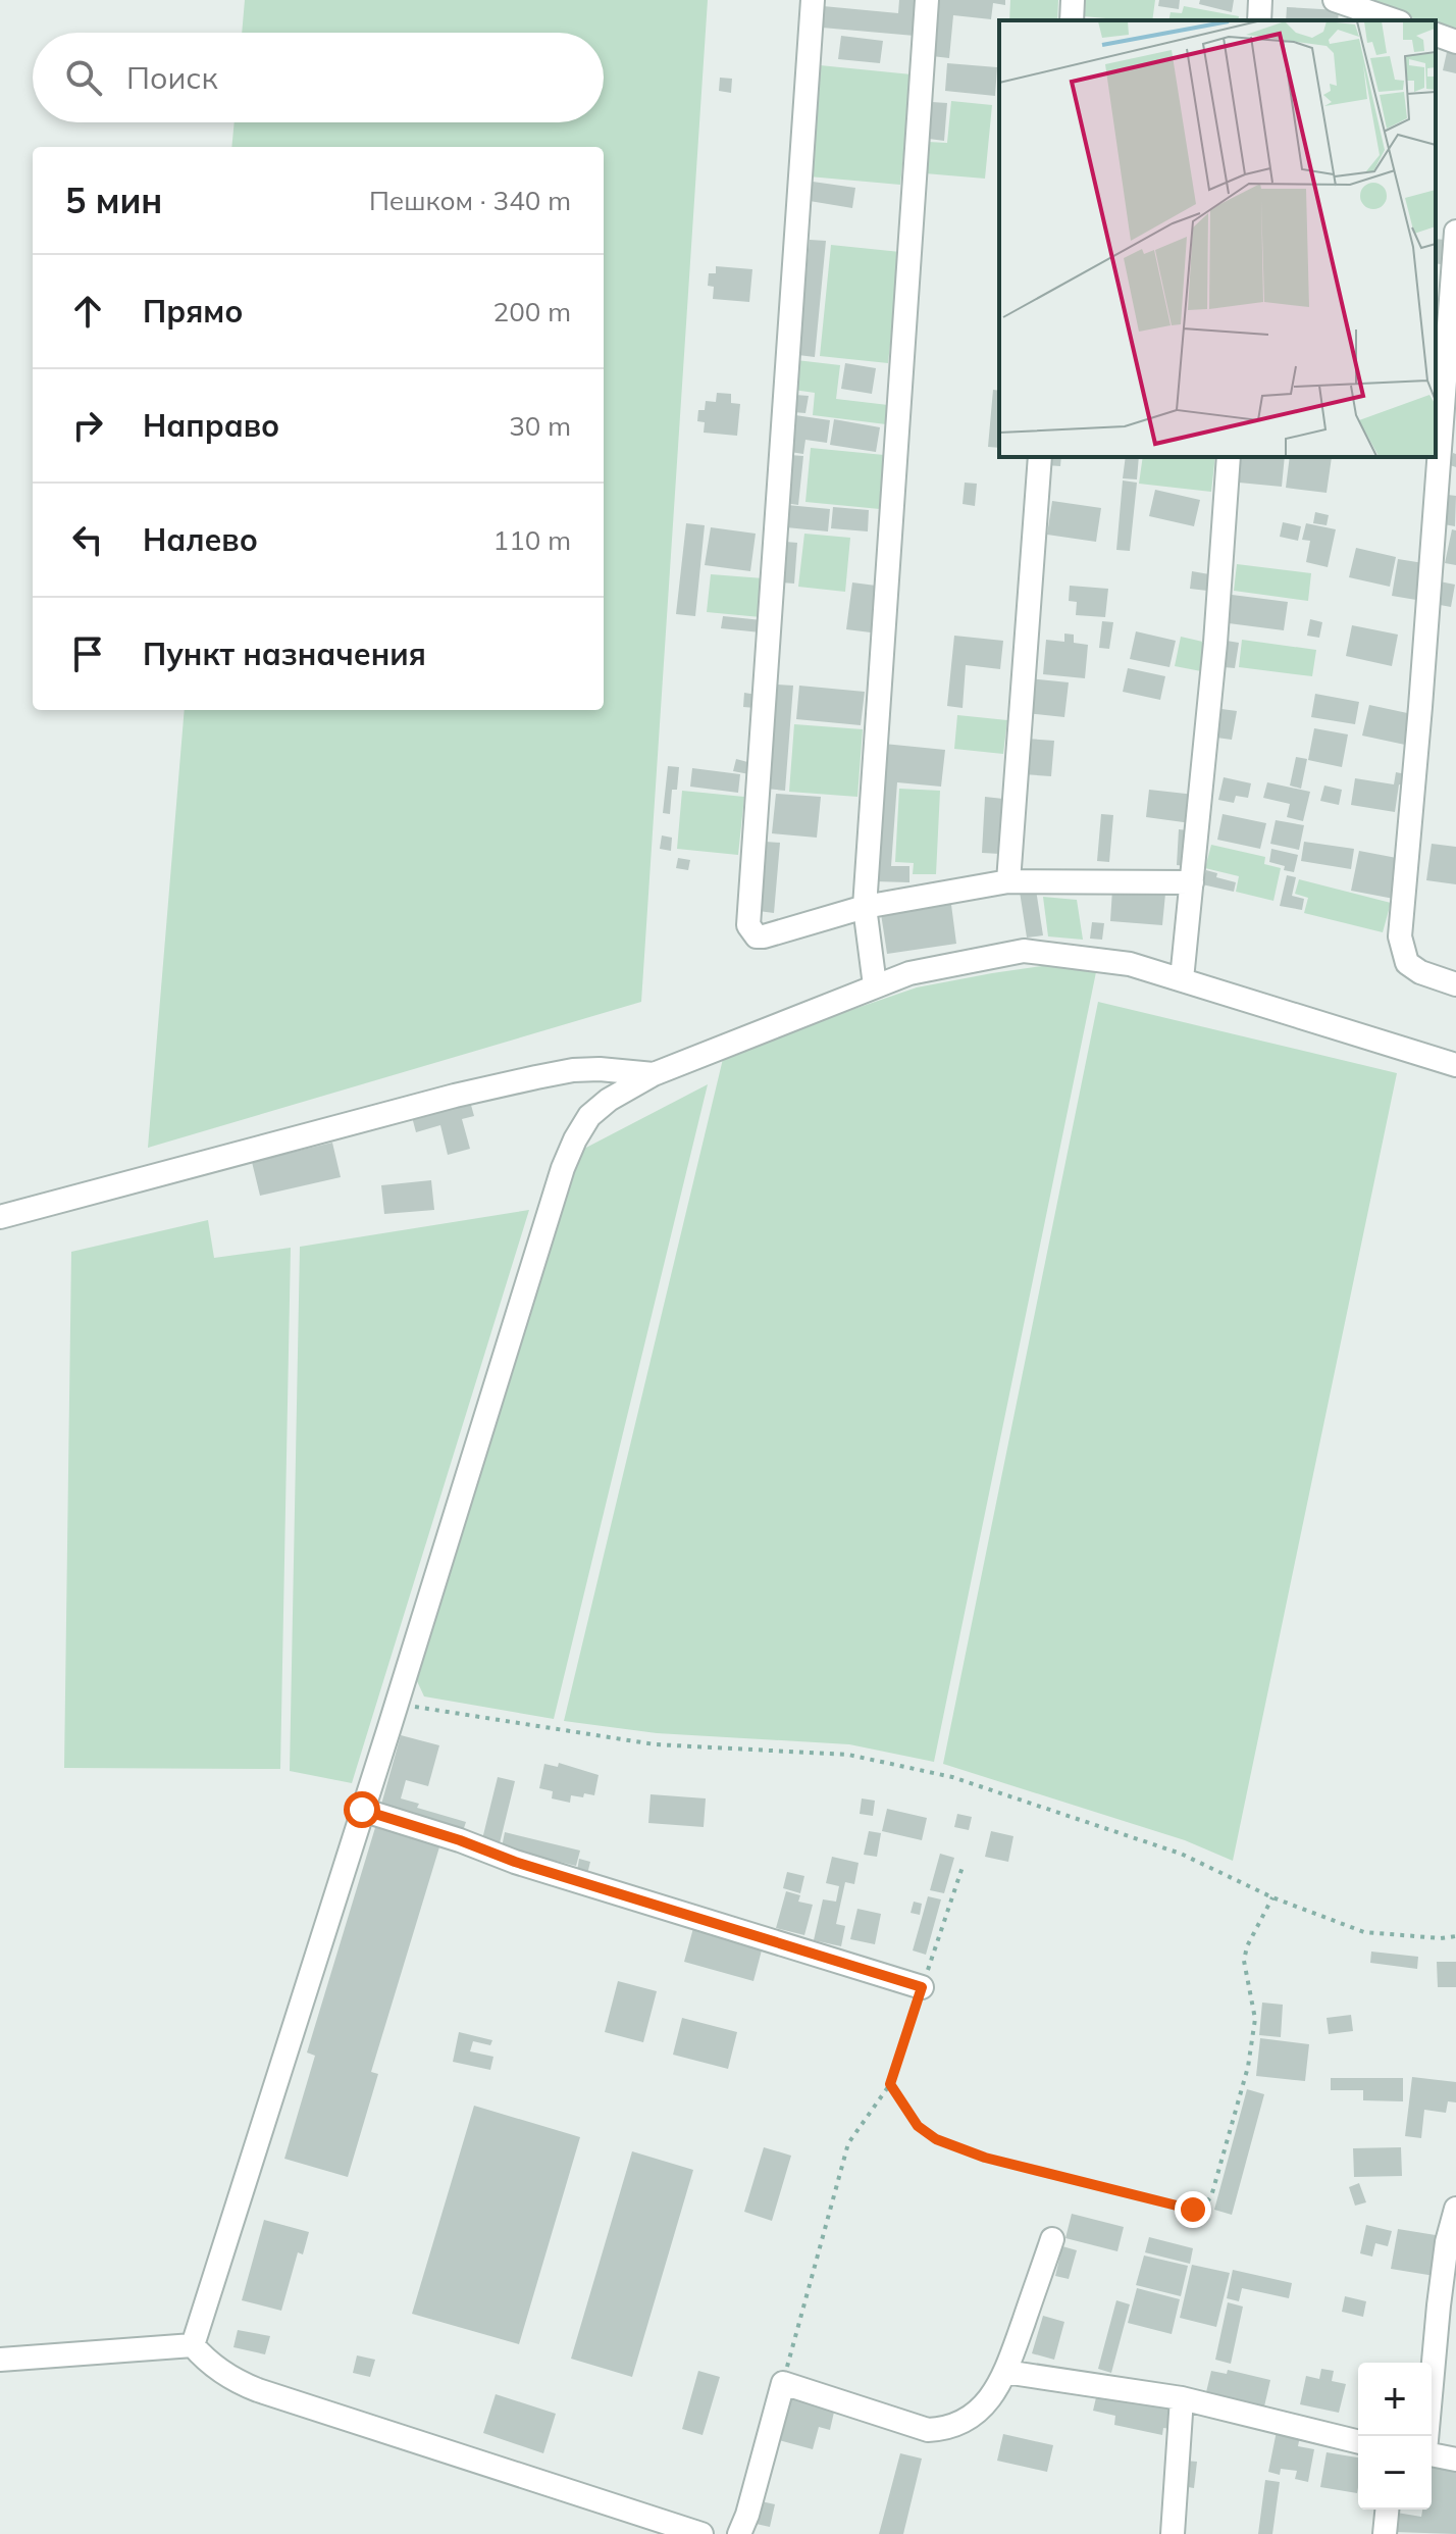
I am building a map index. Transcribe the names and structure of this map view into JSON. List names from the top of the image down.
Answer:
{
  "page": {
    "search": "Поиск",
    "heading": ["5 мин", "Пешком · 340 m"],
    "list": [
      ["Прямо", "200 m"],
      ["Направо", "30 m"],
      ["Налево", "110 m"],
      "Пункт назначения"
    ],
    "map_buttons": ["+", "−"]
  }
}
